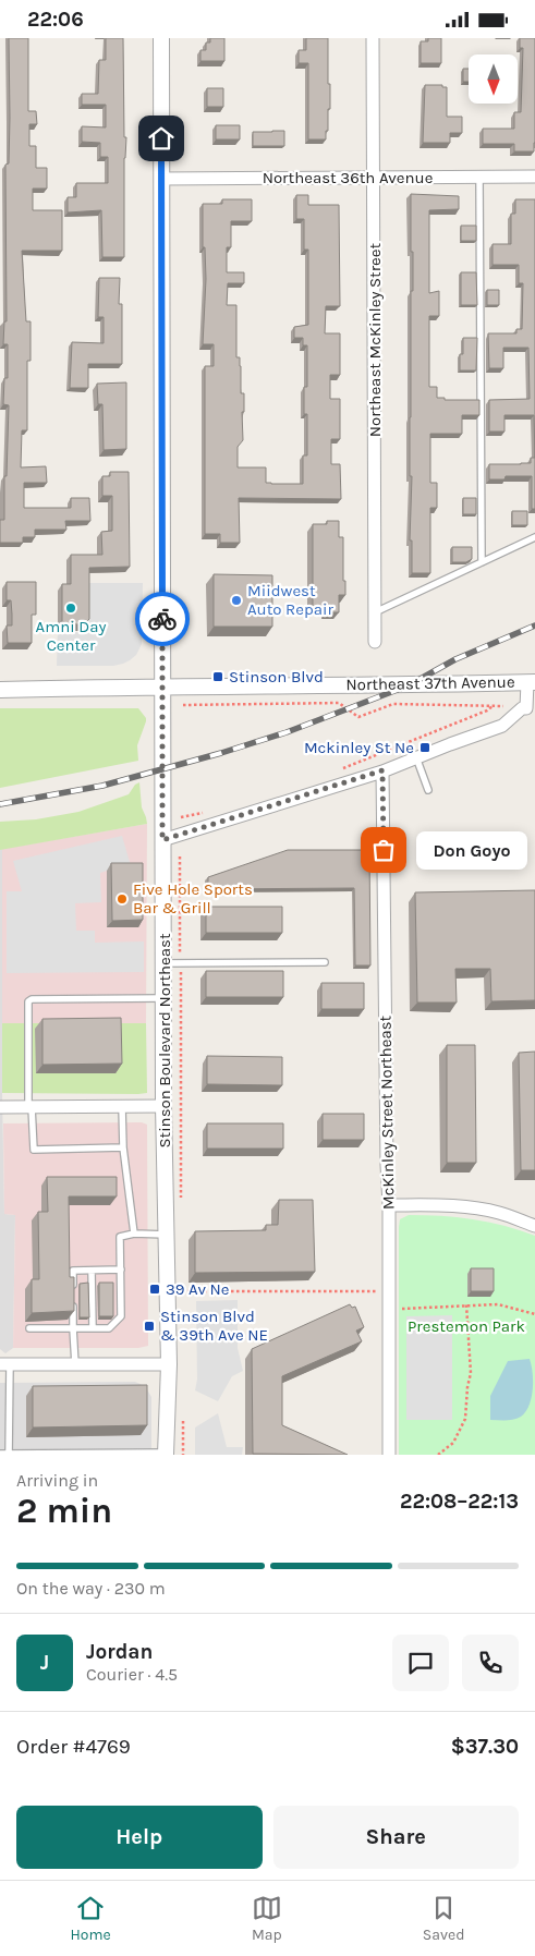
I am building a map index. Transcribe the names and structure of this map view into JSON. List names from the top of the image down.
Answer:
{
  "streets": {
    "street": [
      "Northeast 36th Avenue",
      "Northeast McKinley Street",
      "Northeast 37th Avenue",
      "Stinson Boulevard Northeast",
      "McKinley Street Northeast"
    ]
  },
  "crossings": [
    ["Northeast 36th Avenue", "Northeast McKinley Street"],
    ["Northeast 36th Avenue", "Stinson Boulevard Northeast"],
    ["Northeast 37th Avenue", "Stinson Boulevard Northeast"]
  ],
  "parks": ["Prestemon Park"],
  "places": {
    "other": [
      "Miidwest Auto Repair",
      "Amni Day Center",
      "Don Goyo",
      "Five Hole Sports Bar & Grill"
    ],
    "transit": [
      "Stinson Blvd",
      "Mckinley St Ne",
      "39 Av Ne",
      "Stinson Blvd & 39th Ave NE"
    ]
  },
  "north": "bottom",
  "page": {
    "status": "22:06",
    "bubble": "Don Goyo",
    "heading": ["2 min", "Arriving in", "22:08–22:13"],
    "panel": [
      "Jordan",
      "Courier · 4.5",
      "Order #4769",
      "$37.30"
    ],
    "bar": "On the way · 230 m",
    "round": "J",
    "buttons": ["Help", "Share"],
    "tabs": ["Home", "Map", "Saved"]
  }
}
